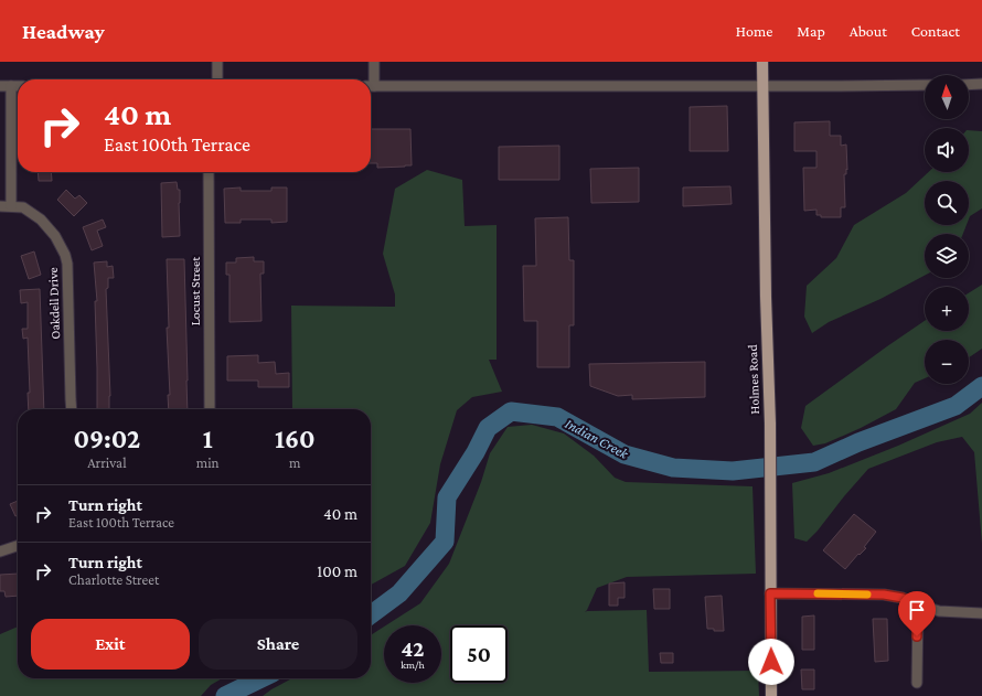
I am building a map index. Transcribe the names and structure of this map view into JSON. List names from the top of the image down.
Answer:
{
  "streets": {
    "main road": ["Holmes Road"],
    "street": ["Locust Street", "Oakdell Drive"]
  },
  "water": ["Indian Creek"],
  "north": "top",
  "page": {
    "header": "Headway",
    "nav": [
      "Home",
      "Map",
      "About",
      "Contact"
    ],
    "map_buttons": ["+", "−"],
    "turn": ["40 m", "East 100th Terrace"],
    "eta": [
      "09:02",
      "Arrival",
      "1",
      "min",
      "160",
      "m"
    ],
    "list": [
      {
        "name": "Turn right",
        "note": "East 100th Terrace",
        "value": "40 m"
      },
      {
        "name": "Turn right",
        "note": "Charlotte Street",
        "value": "100 m"
      }
    ],
    "buttons": ["Exit", "Share"],
    "speed": "42 km/h",
    "limit": "50"
  }
}
